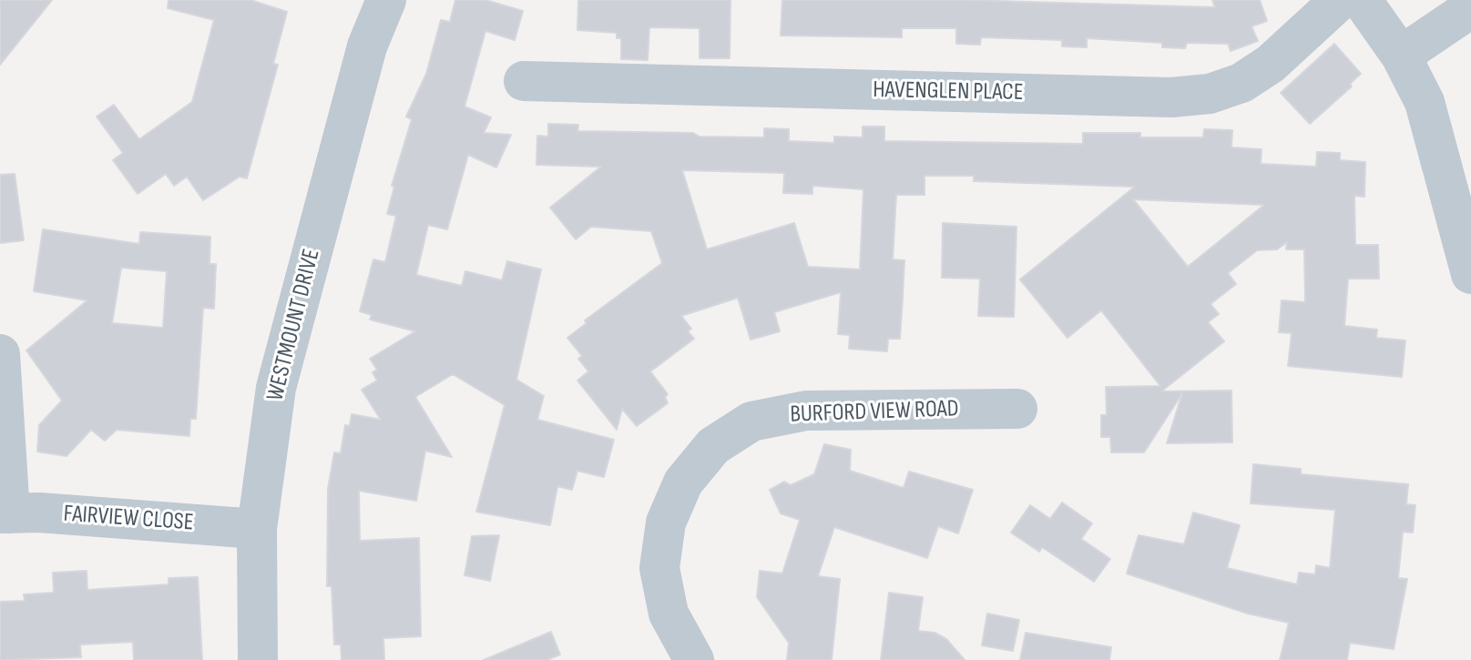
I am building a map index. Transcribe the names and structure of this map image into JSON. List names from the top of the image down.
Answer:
{
  "streets": {
    "street": [
      "HAVENGLEN PLACE",
      "WESTMOUNT DRIVE",
      "BURFORD VIEW ROAD",
      "FAIRVIEW CLOSE"
    ]
  },
  "crossings": [
    ["WESTMOUNT DRIVE", "FAIRVIEW CLOSE"]
  ]
}
